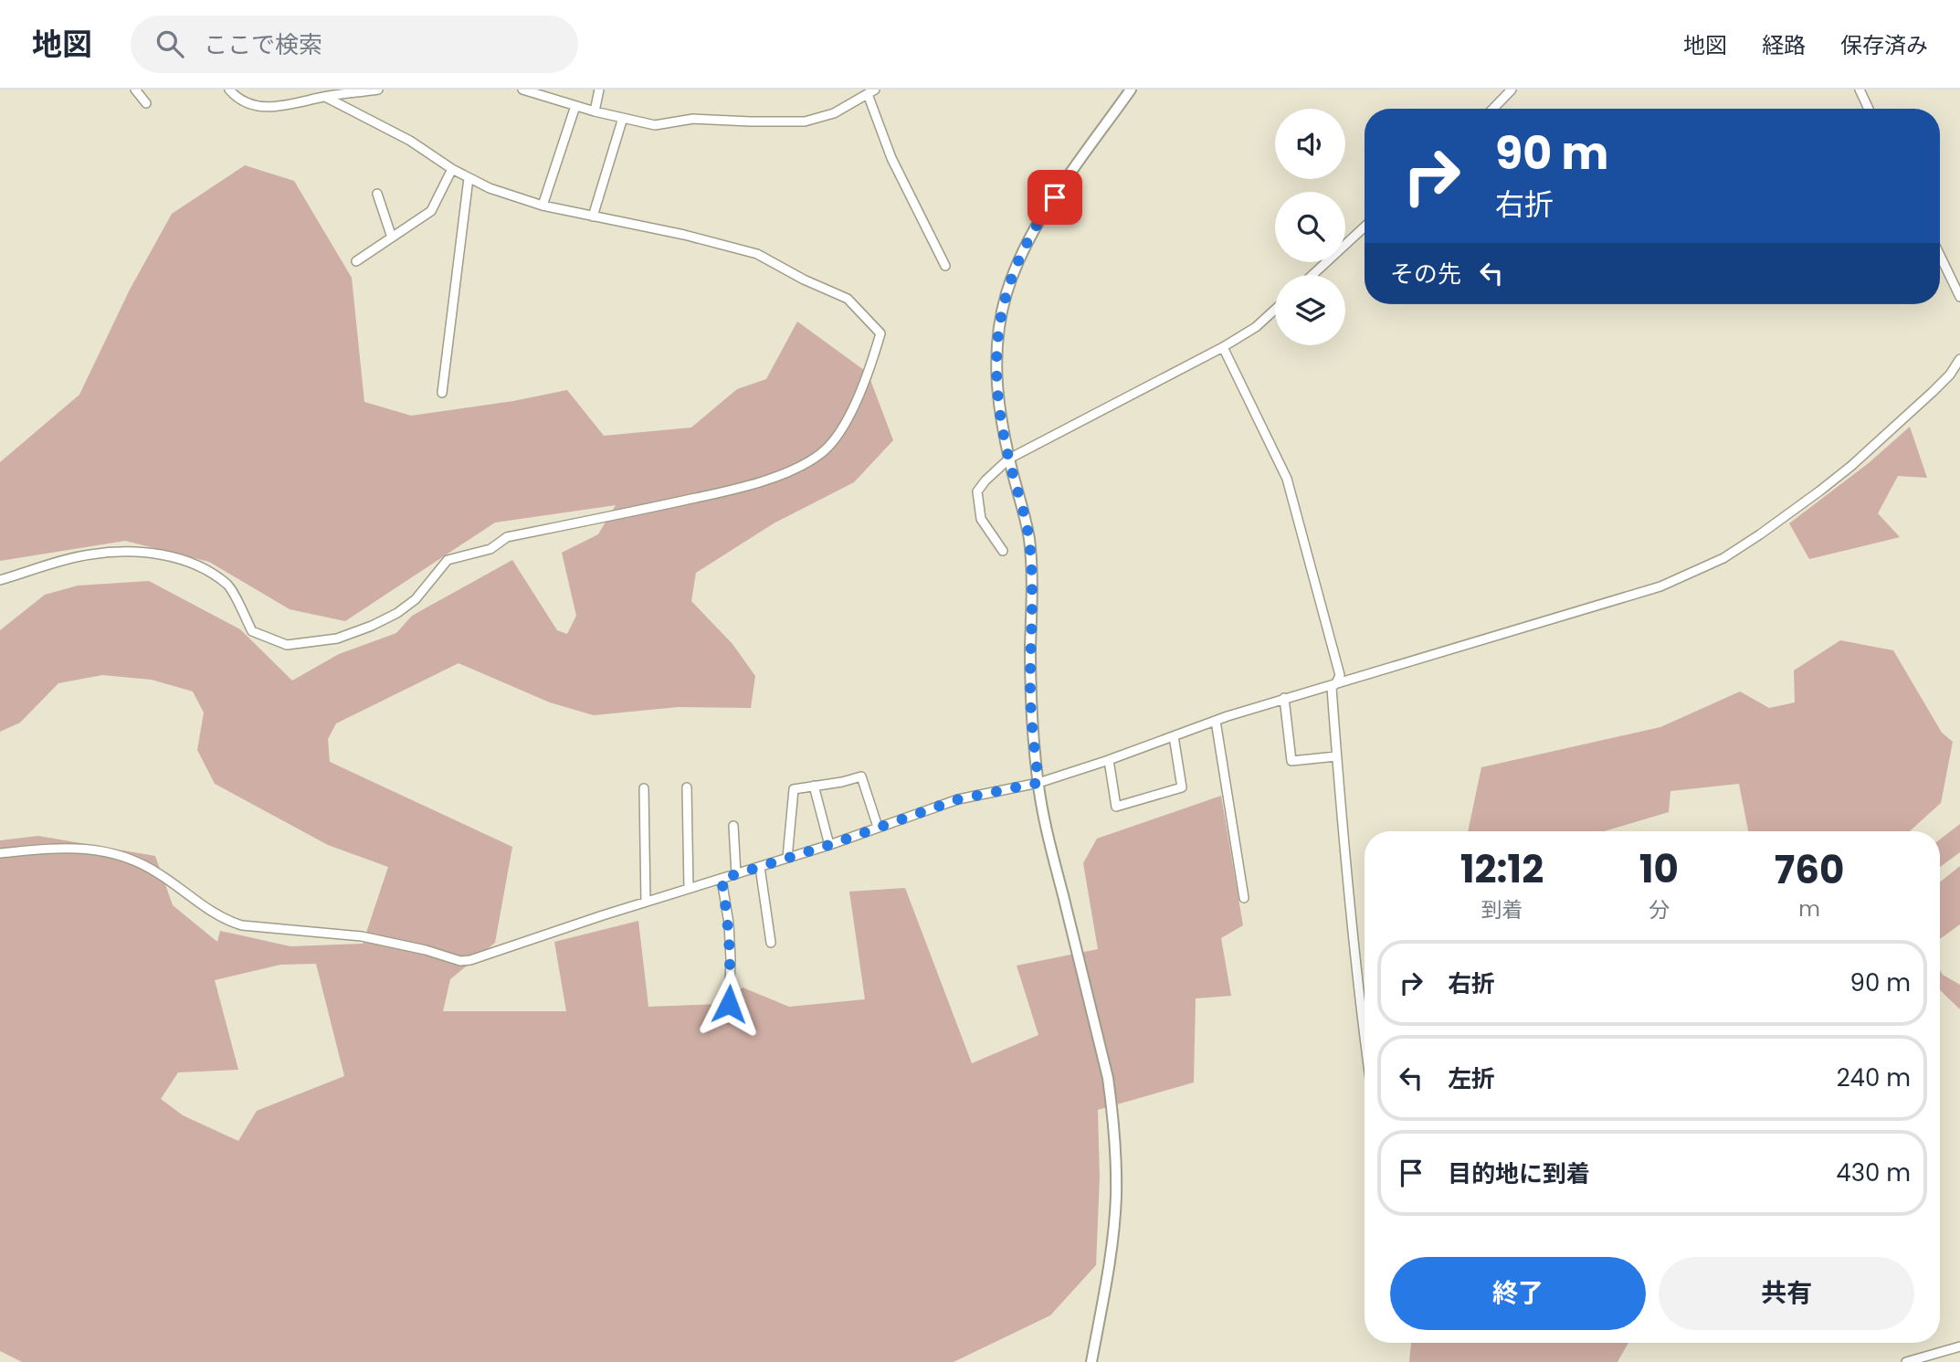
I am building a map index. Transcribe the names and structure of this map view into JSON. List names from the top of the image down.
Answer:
{
  "page": {
    "header": "地図",
    "search": "ここで検索",
    "nav": ["地図", "経路", "保存済み"],
    "turn": ["90 m", "右折"],
    "then": "その先",
    "eta": [
      "12:12",
      "到着",
      "10",
      "分",
      "760",
      "m"
    ],
    "list": [
      {
        "name": "右折",
        "value": "90 m"
      },
      {
        "name": "左折",
        "value": "240 m"
      },
      {
        "name": "目的地に到着",
        "value": "430 m"
      }
    ],
    "buttons": ["終了", "共有"]
  }
}
